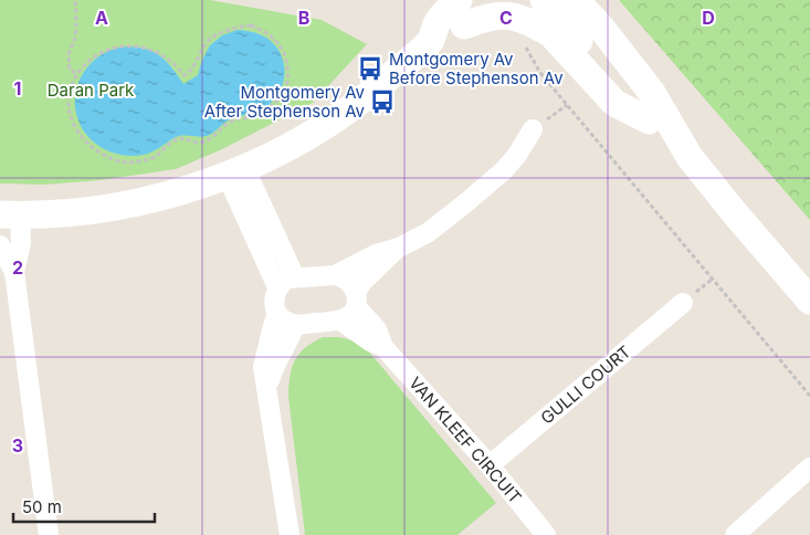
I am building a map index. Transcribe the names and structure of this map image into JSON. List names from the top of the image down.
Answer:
{
  "streets": {
    "street": ["GULLI COURT", "VAN KLEEF CIRCUIT"]
  },
  "crossings": [
    ["GULLI COURT", "VAN KLEEF CIRCUIT"]
  ],
  "parks": ["Daran Park"],
  "places": {
    "bus stop": ["Montgomery Av Before Stephenson Av", "Montgomery Av After Stephenson Av"]
  },
  "scale_bar": "50 m",
  "grid": {
    "columns": [
      "A",
      "B",
      "C",
      "D"
    ],
    "rows": ["1", "2", "3"]
  }
}
